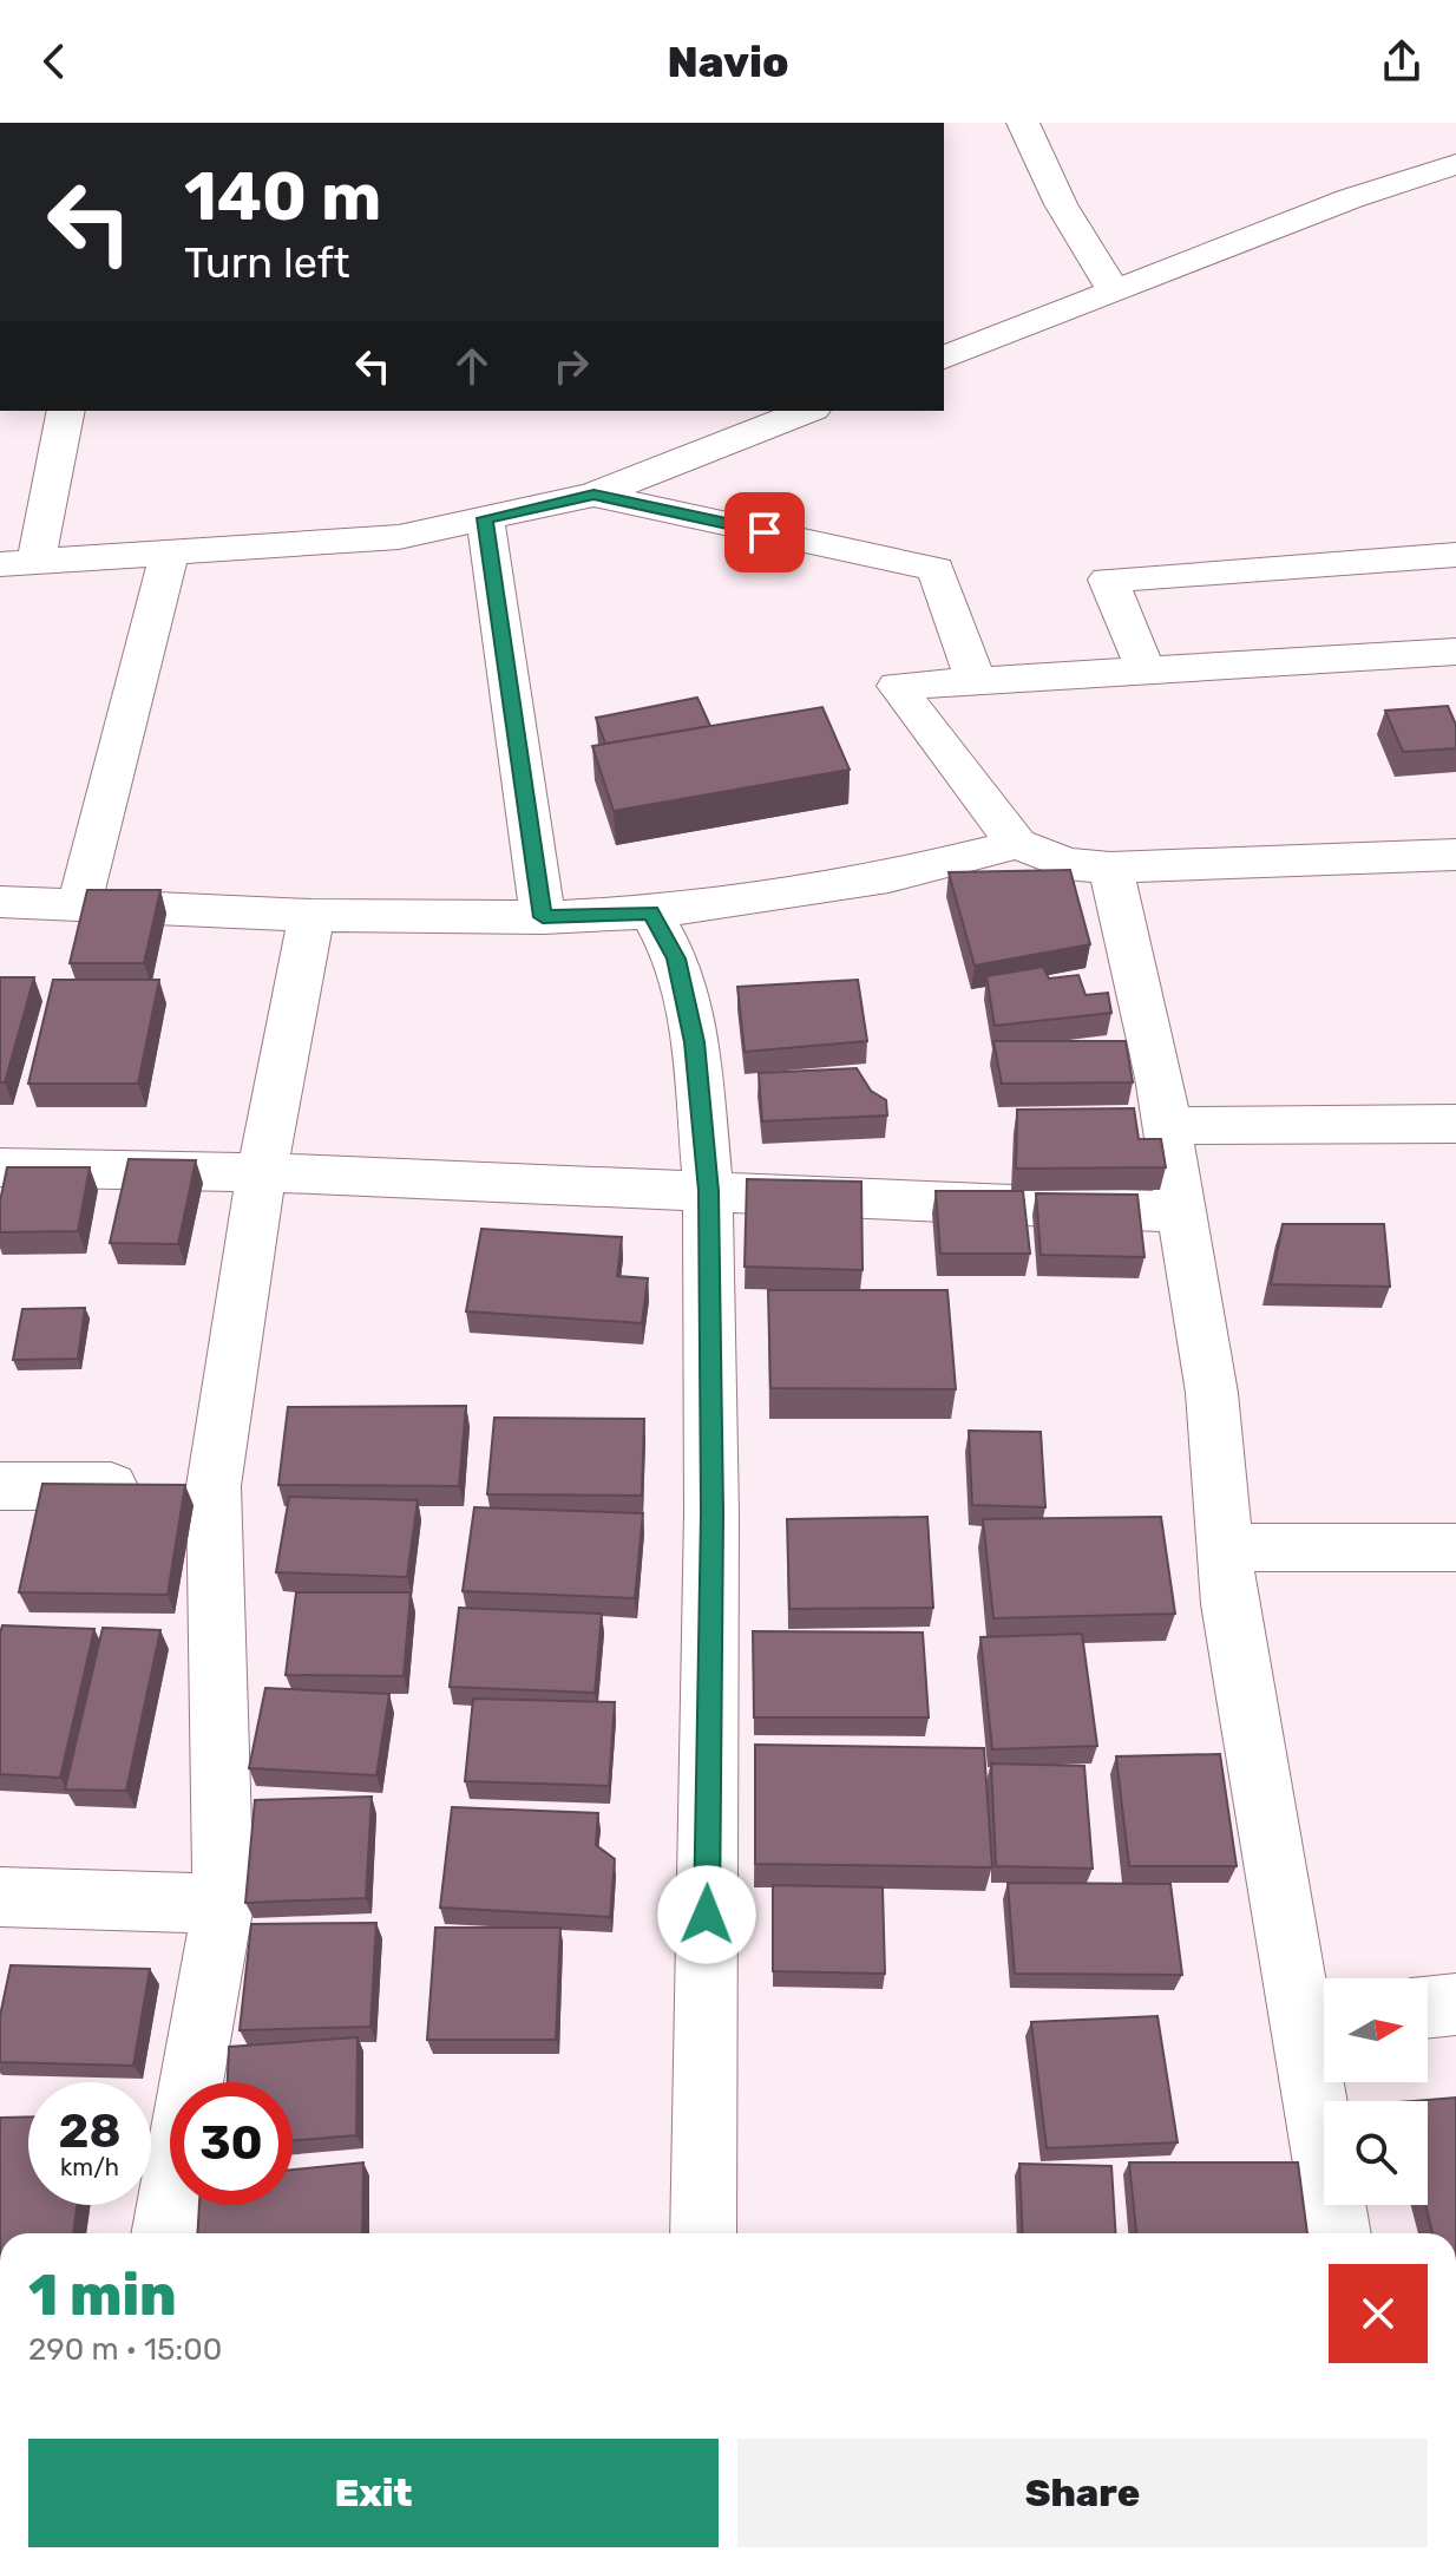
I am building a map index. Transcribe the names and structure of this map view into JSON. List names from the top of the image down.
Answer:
{
  "north": "right",
  "page": {
    "header": "Navio",
    "turn": ["140 m", "Turn left"],
    "speed": "28 km/h",
    "limit": "30",
    "heading": ["1 min", "290 m · 15:00"],
    "buttons": ["Exit", "Share"]
  }
}
